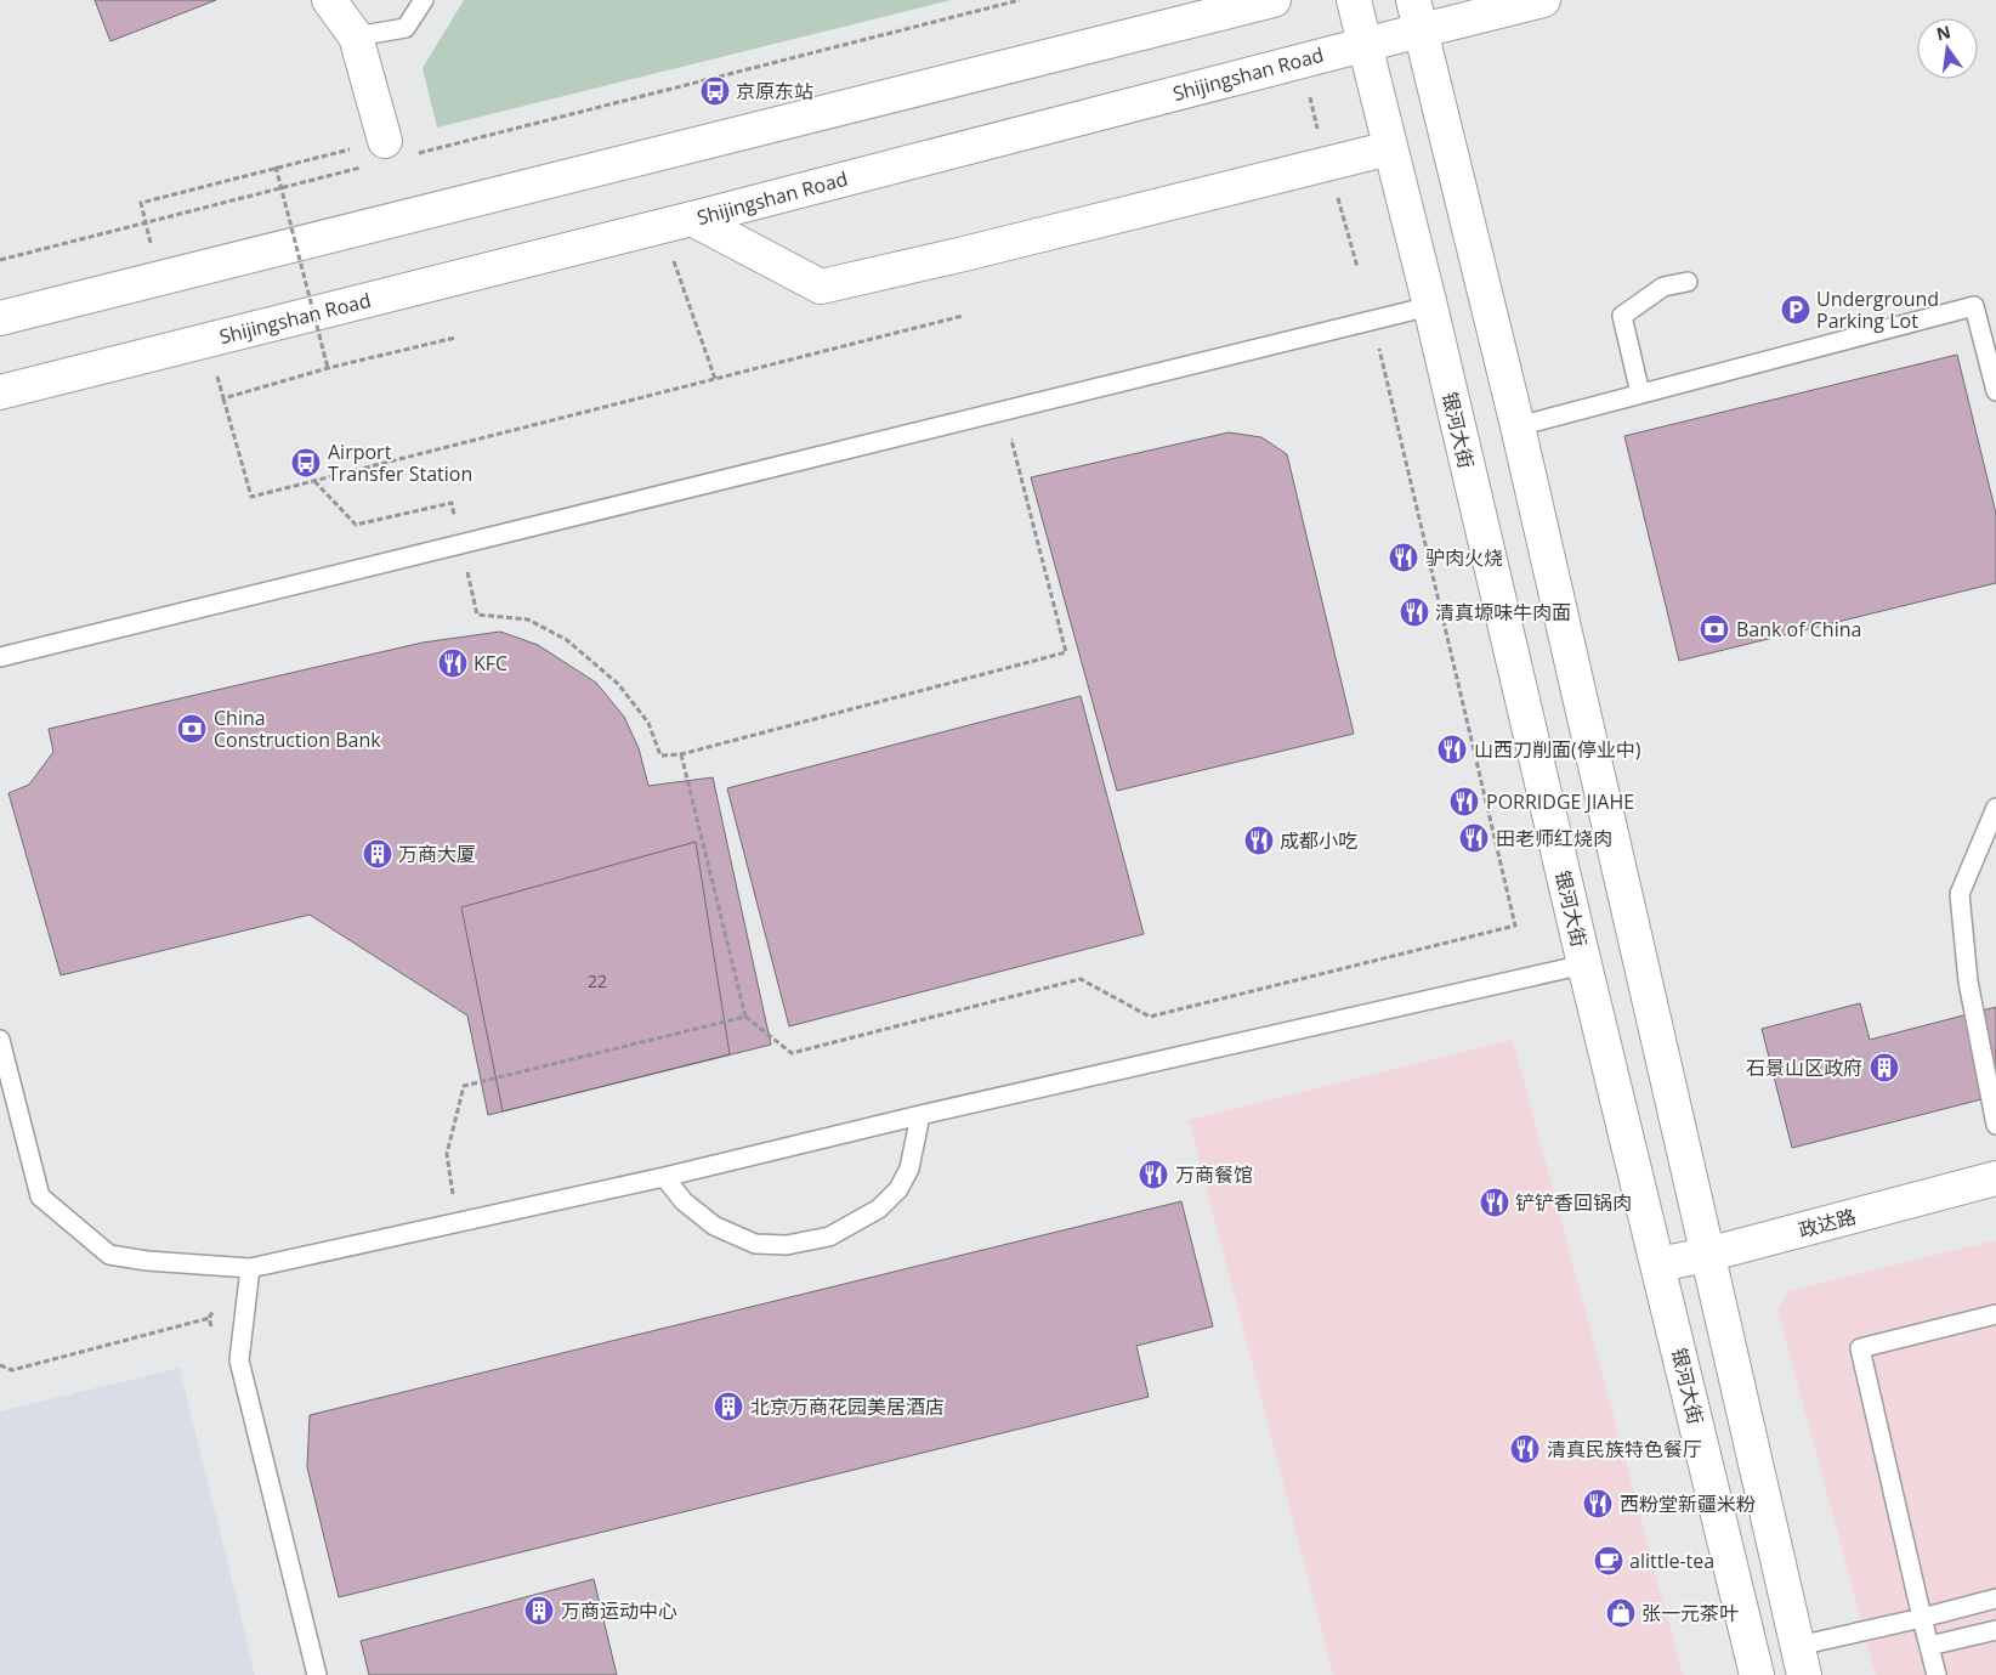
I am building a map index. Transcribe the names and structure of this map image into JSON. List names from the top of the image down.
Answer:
{
  "streets": {
    "main road": ["Shijingshan Road", "银河大街", "政达路"]
  },
  "crossings": [
    ["Shijingshan Road", "银河大街"],
    ["银河大街", "政达路"]
  ],
  "places": {
    "bus stop": ["京原东站", "Airport Transfer Station"],
    "parking": ["Underground Parking Lot"],
    "restaurant": [
      "驴肉火烧",
      "清真塬味牛肉面",
      "KFC",
      "山西刀削面(停业中)",
      "PORRIDGE JIAHE",
      "田老师红烧肉",
      "成都小吃",
      "万商餐馆",
      "铲铲香回锅肉",
      "清真民族特色餐厅",
      "西粉堂新疆米粉"
    ],
    "bank": ["Bank of China", "China Construction Bank"],
    "building": [
      "万商大厦",
      "石景山区政府",
      "北京万商花园美居酒店",
      "万商运动中心"
    ],
    "cafe": ["alittle-tea"],
    "shop": ["张一元茶叶"]
  },
  "house_numbers": ["22"],
  "north": "top"
}
